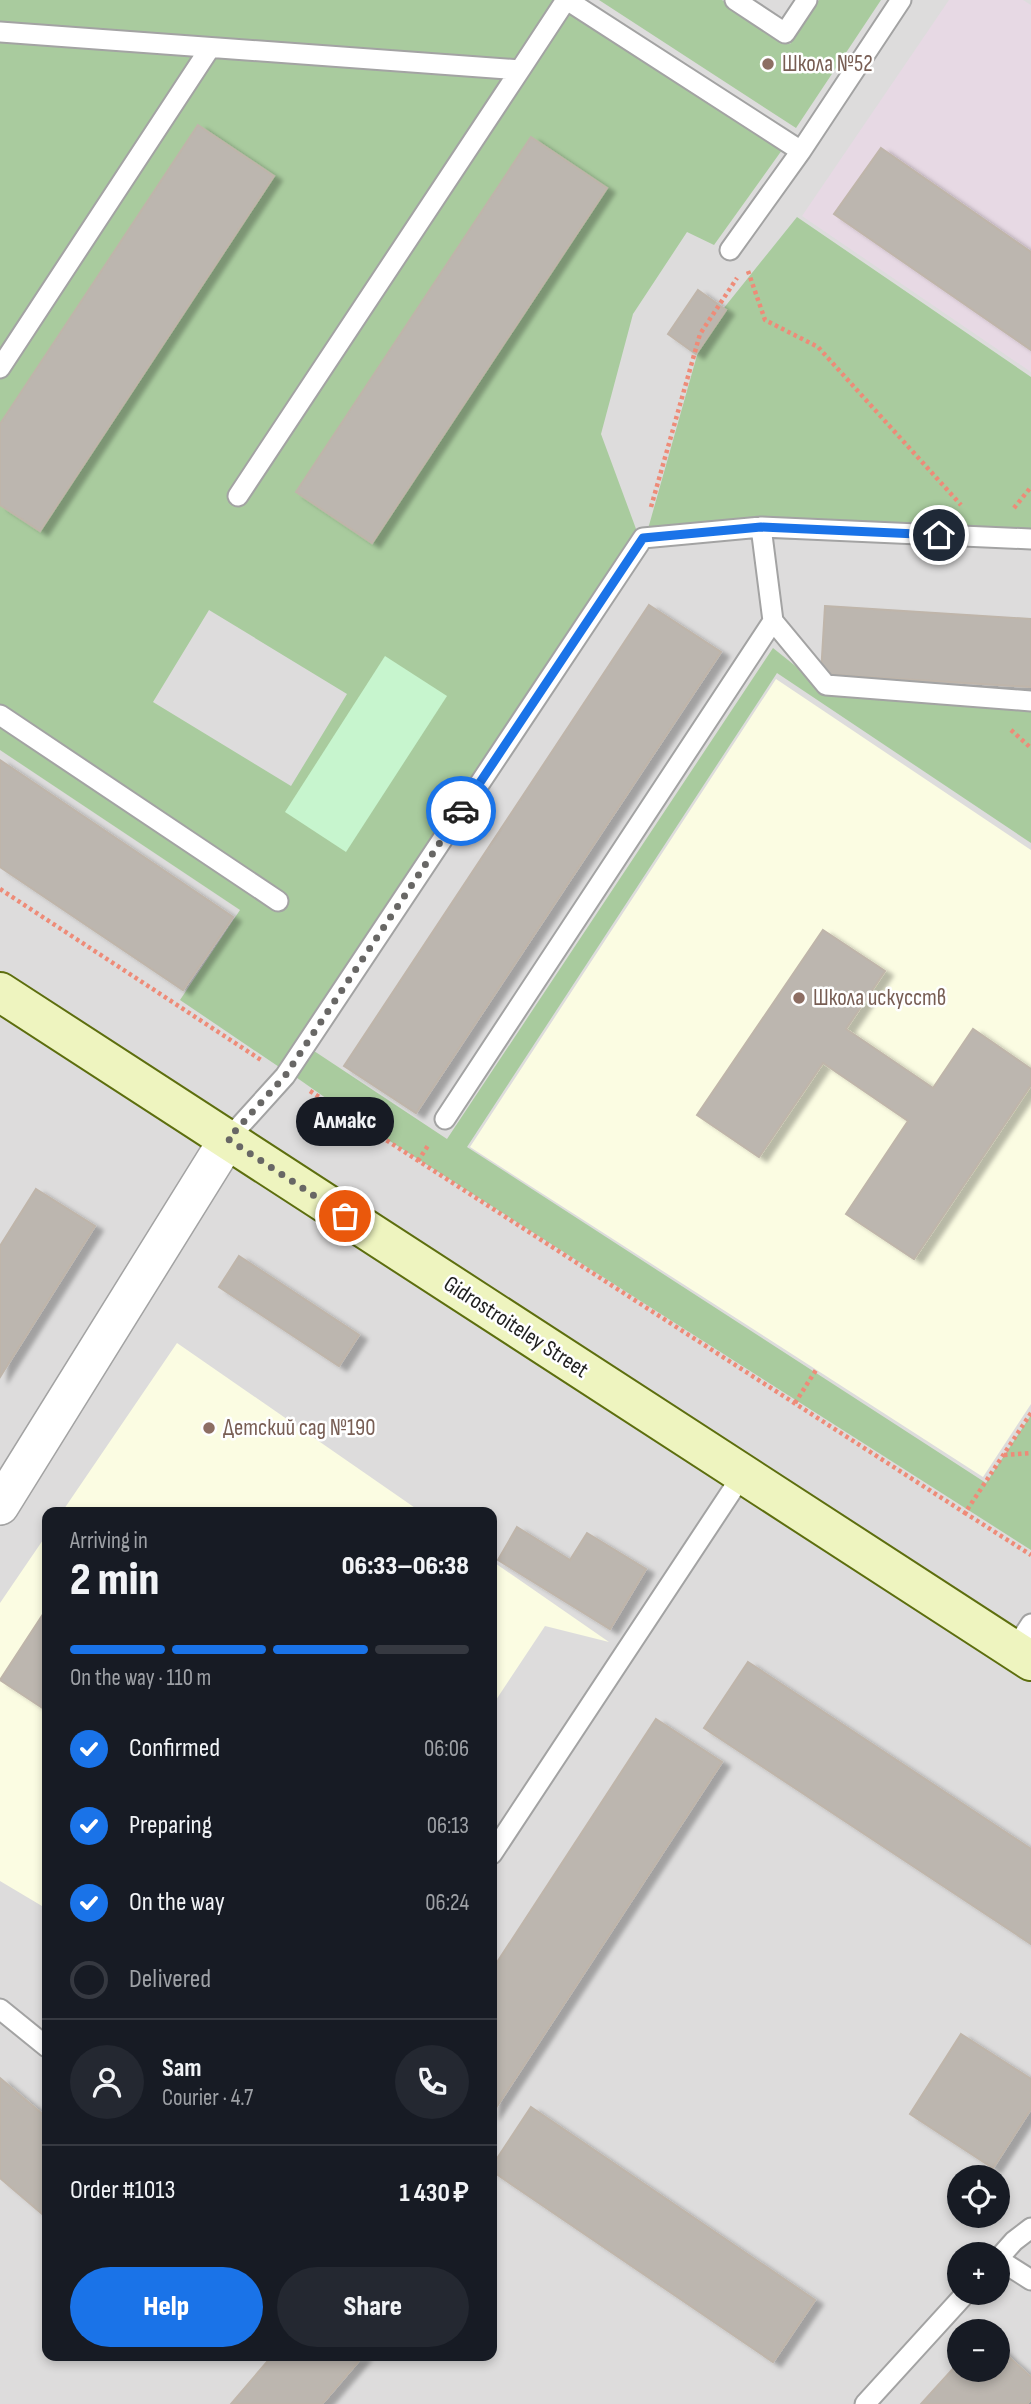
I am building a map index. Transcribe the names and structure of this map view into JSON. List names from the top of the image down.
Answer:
{
  "streets": {
    "street": ["Gidrostroiteley Street"]
  },
  "places": [
    "Школа №52",
    "Школа искусств",
    "Алмакс",
    "Детский сад №190"
  ],
  "page": {
    "bubble": "Алмакс",
    "heading": ["2 min", "Arriving in", "06:33–06:38"],
    "panel": [
      "Sam",
      "Courier · 4.7",
      "Order #1013",
      "1 430 ₽"
    ],
    "bar": "On the way · 110 m",
    "list": [
      ["Confirmed", "06:06"],
      ["Preparing", "06:13"],
      ["On the way", "06:24"],
      "Delivered"
    ],
    "map_buttons": ["+", "−"],
    "buttons": ["Help", "Share"]
  }
}
